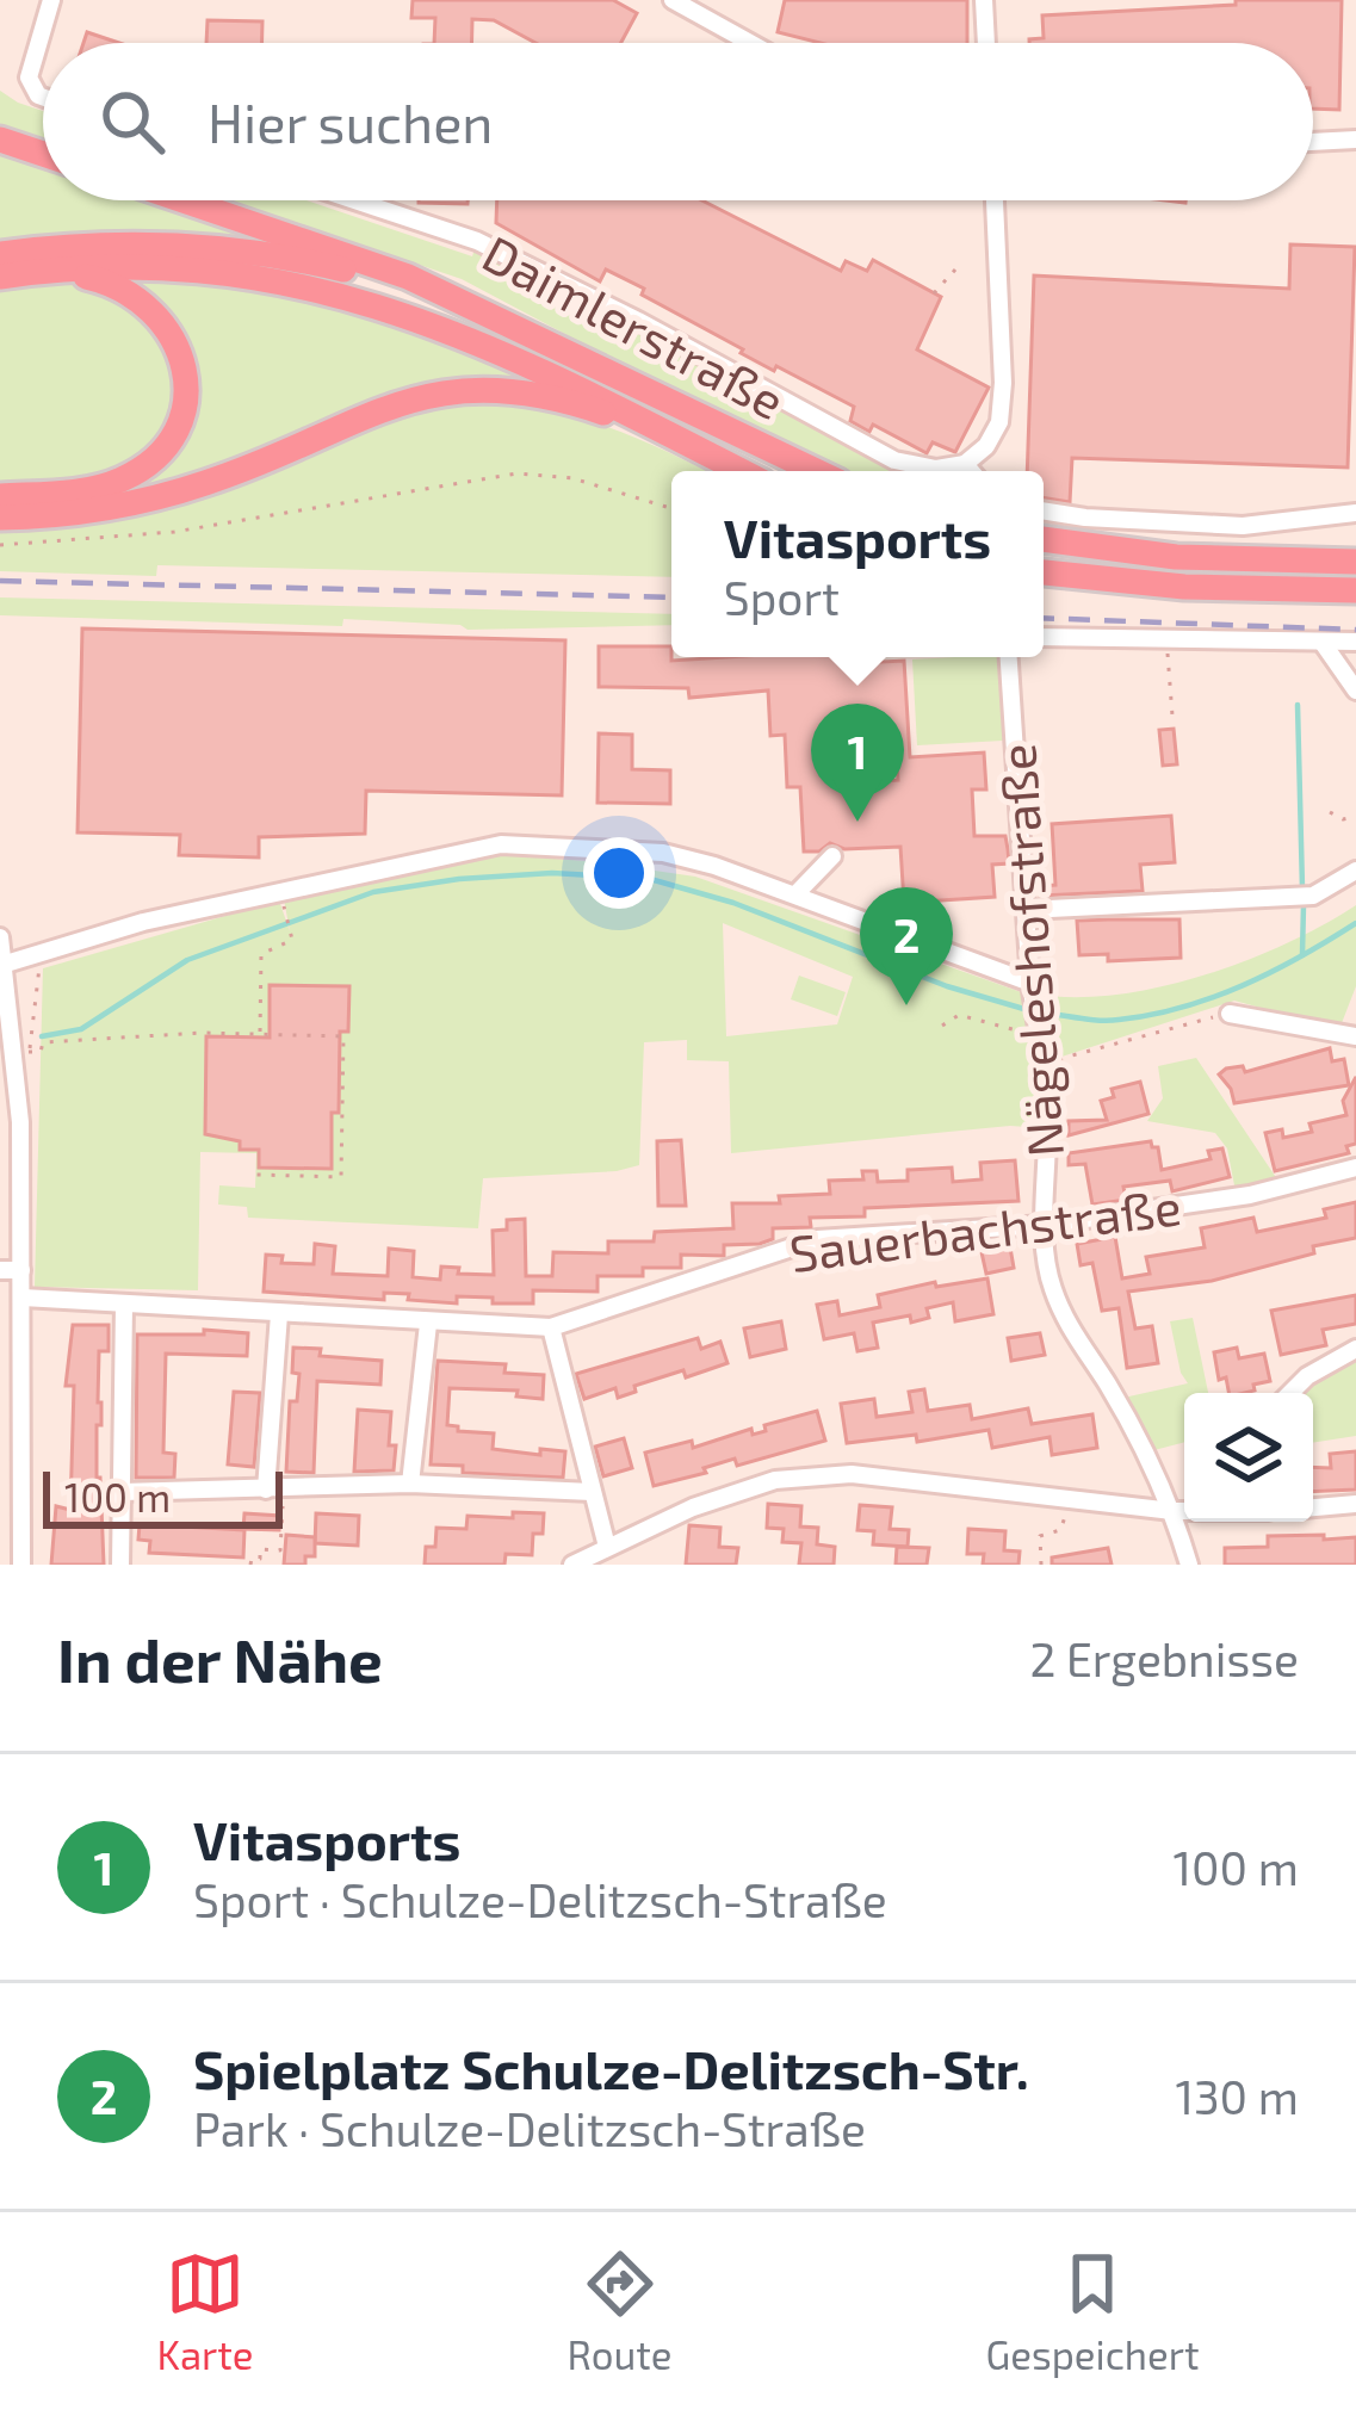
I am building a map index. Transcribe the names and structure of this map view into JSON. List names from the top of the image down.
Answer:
{
  "streets": {
    "street": ["Daimlerstraße", "Nägeleshofstraße", "Sauerbachstraße"]
  },
  "crossings": [
    ["Nägeleshofstraße", "Sauerbachstraße"]
  ],
  "scale_bar": "100 m",
  "page": {
    "search": "Hier suchen",
    "popup": ["Vitasports", "Sport"],
    "pins": ["1", "2"],
    "scale": "100 m",
    "heading": ["In der Nähe", "2 Ergebnisse"],
    "list": [
      {
        "mark": "1",
        "name": "Vitasports",
        "note": "Sport · Schulze-Delitzsch-Straße",
        "value": "100 m"
      },
      {
        "mark": "2",
        "name": "Spielplatz Schulze-Delitzsch-Str.",
        "note": "Park · Schulze-Delitzsch-Straße",
        "value": "130 m"
      }
    ],
    "nav": ["Karte", "Route", "Gespeichert"]
  }
}
